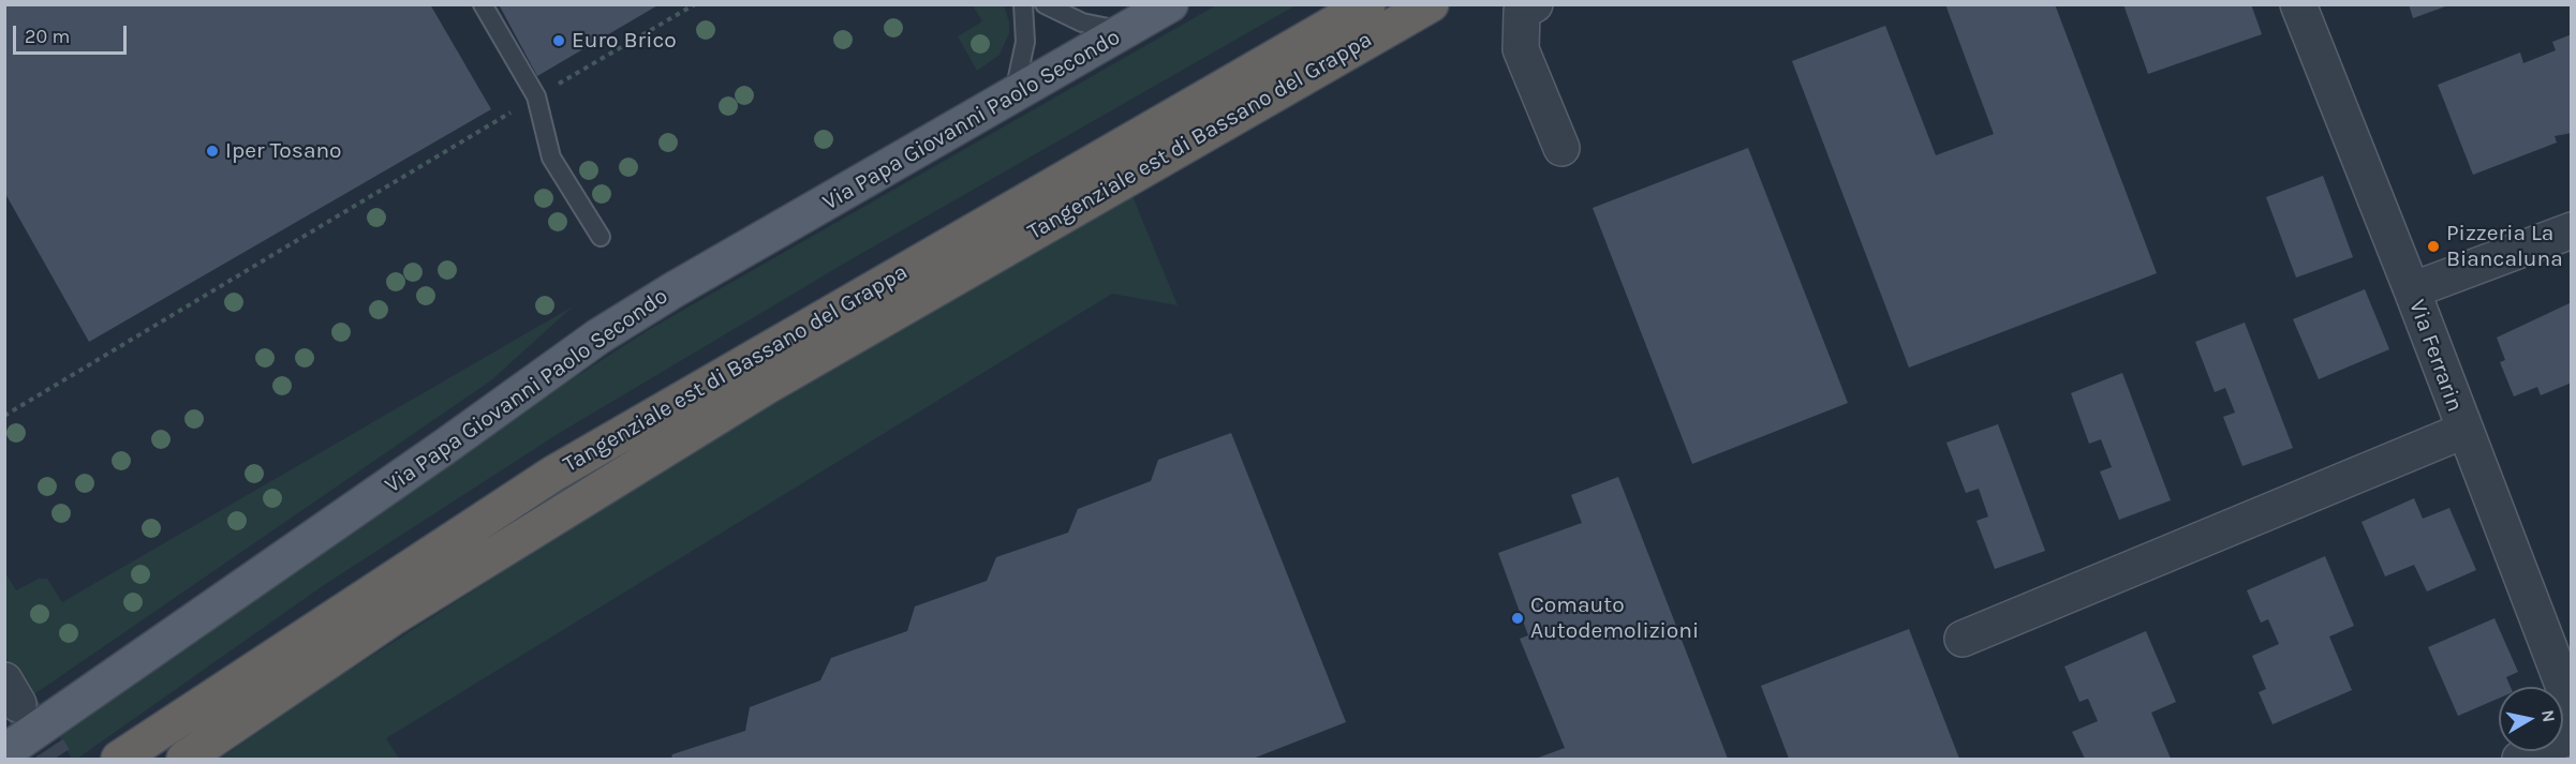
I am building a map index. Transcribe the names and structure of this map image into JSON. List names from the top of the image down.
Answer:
{
  "streets": {
    "highway": ["Tangenziale est di Bassano del Grappa"],
    "main road": ["Via Papa Giovanni Paolo Secondo"],
    "street": ["Via Ferrarin"]
  },
  "places": [
    "Euro Brico",
    "Iper Tosano",
    "Pizzeria La Biancaluna",
    "Comauto Autodemolizioni"
  ],
  "scale_bar": "20 m",
  "north": "right"
}
